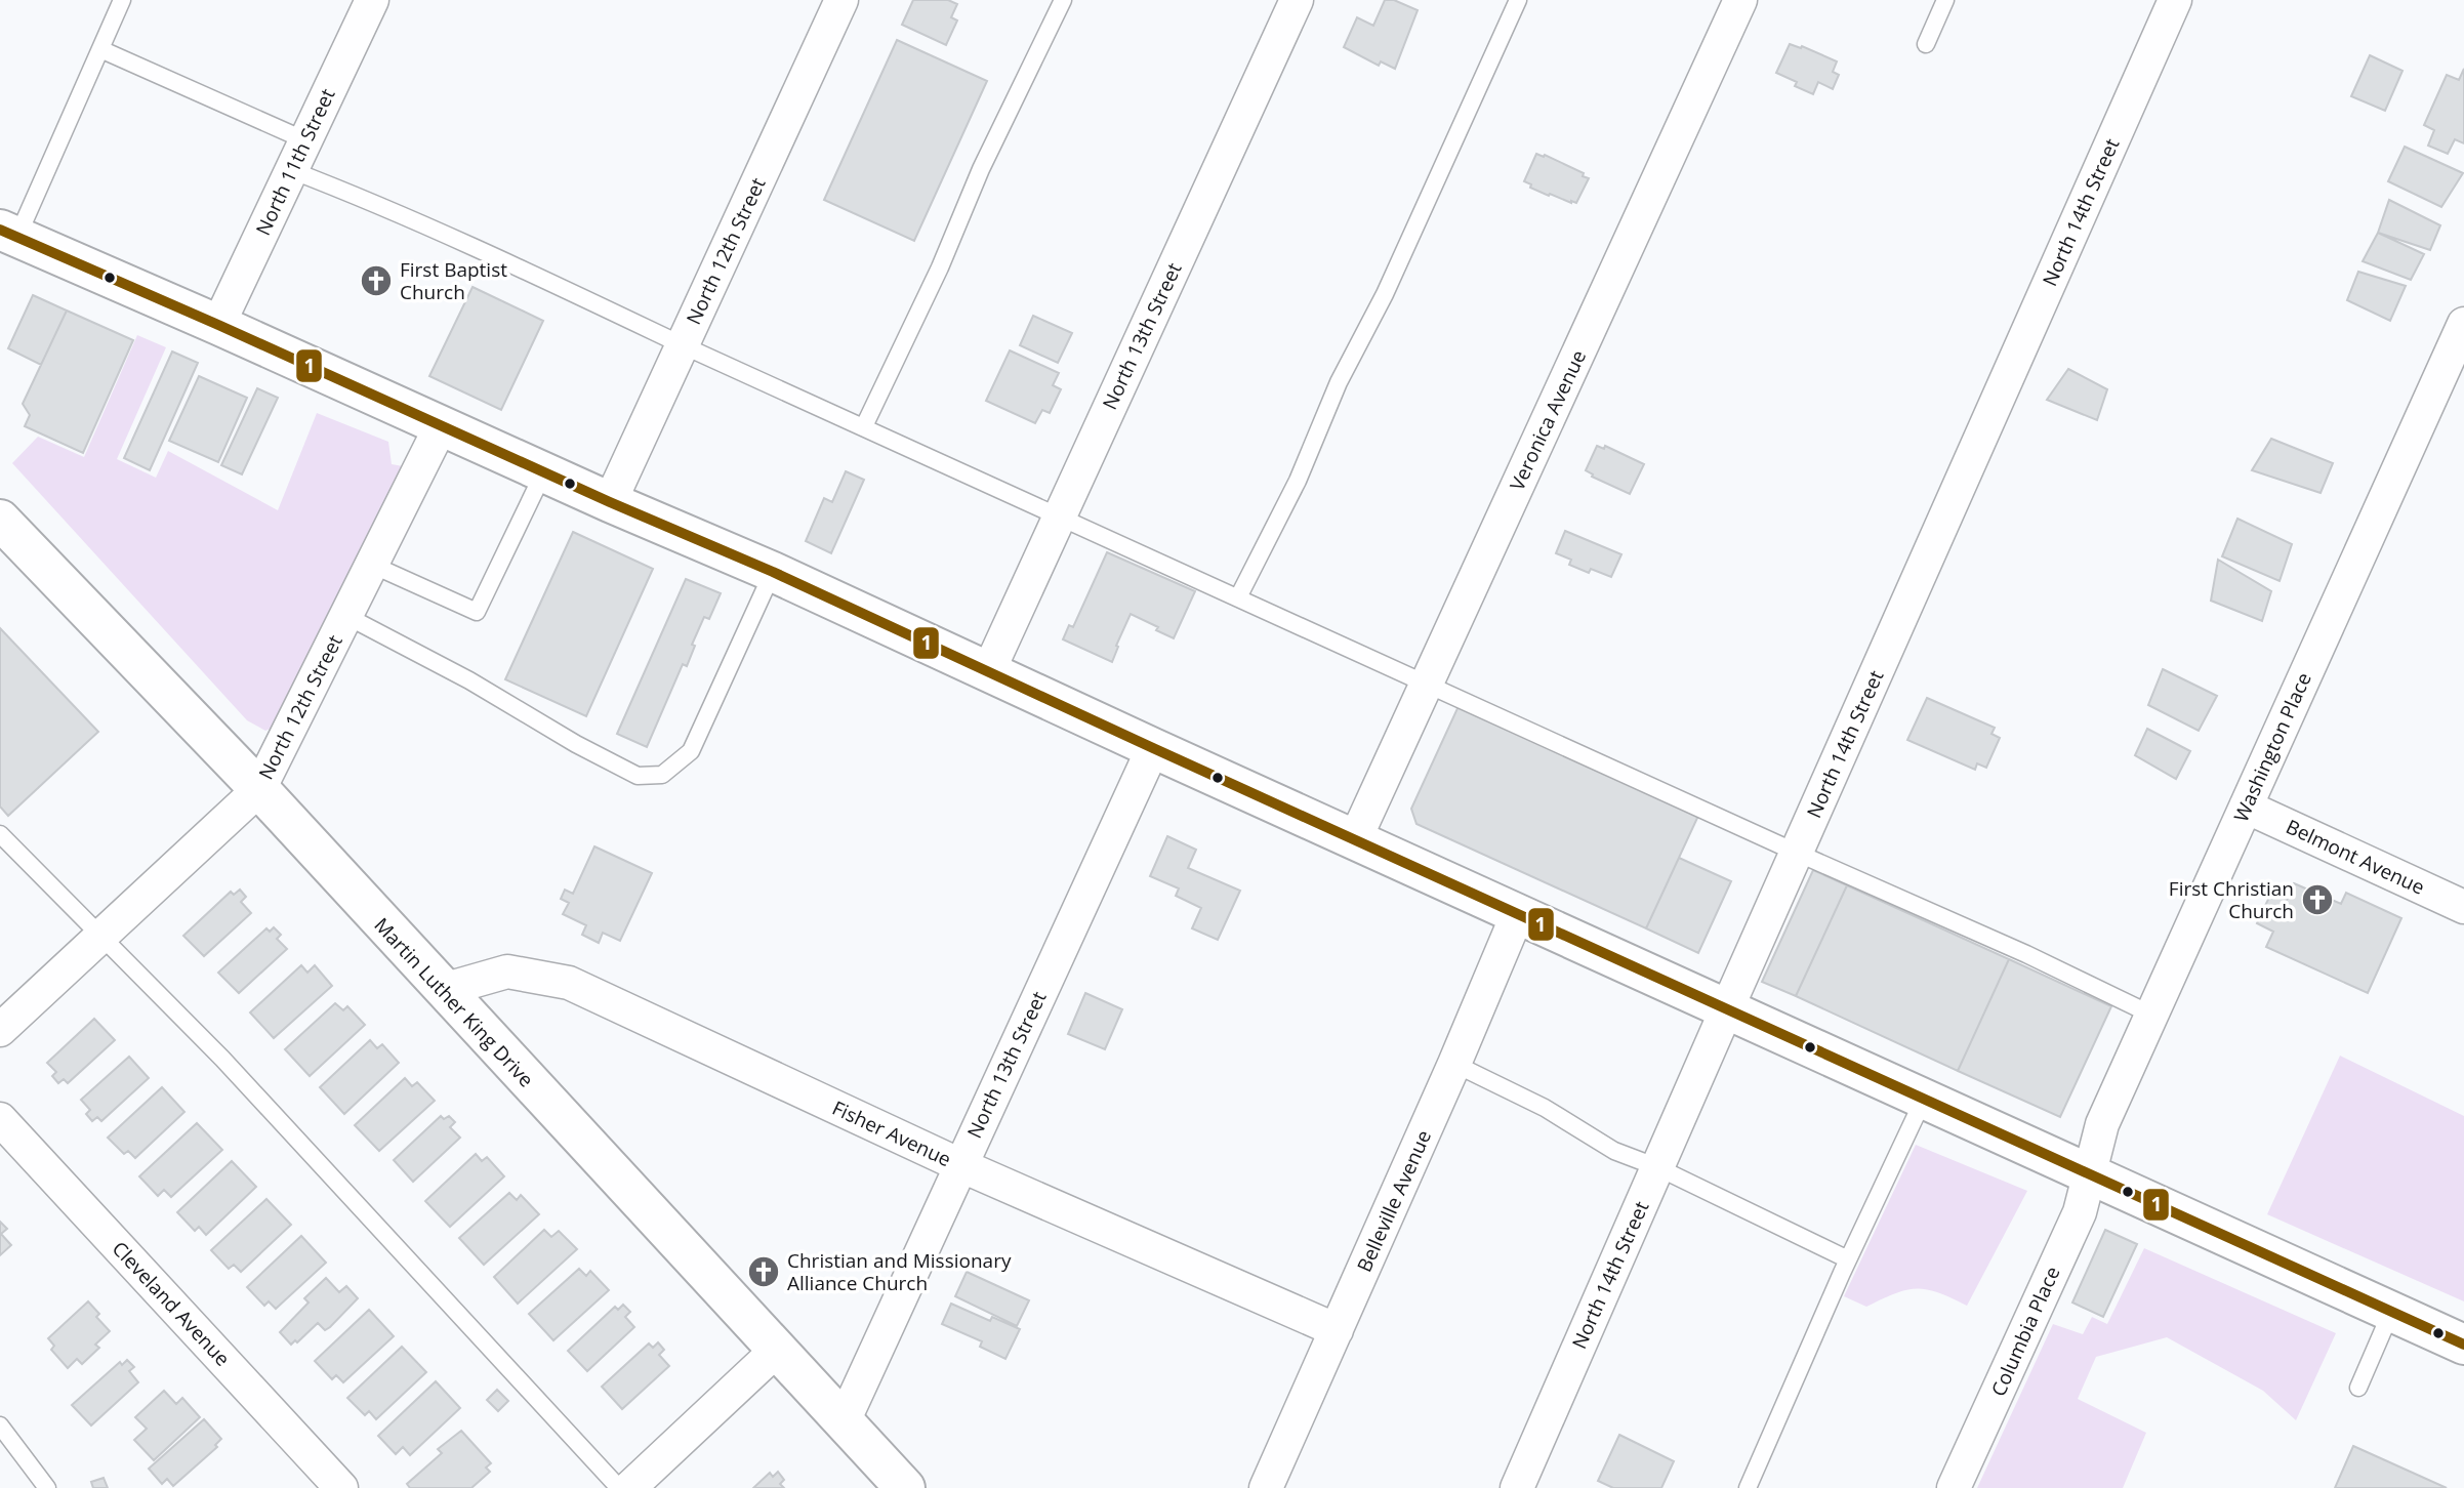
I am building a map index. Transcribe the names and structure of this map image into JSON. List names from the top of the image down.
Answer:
{
  "streets": {
    "main road": ["Martin Luther King Drive"],
    "street": [
      "North 11th Street",
      "North 14th Street",
      "North 12th Street",
      "North 13th Street",
      "Veronica Avenue",
      "Washington Place",
      "Belmont Avenue",
      "Fisher Avenue",
      "Belleville Avenue",
      "Cleveland Avenue",
      "Columbia Place"
    ]
  },
  "crossings": [
    ["North 12th Street", "Martin Luther King Drive"],
    ["North 13th Street", "Martin Luther King Drive"],
    ["North 13th Street", "Fisher Avenue"],
    ["Washington Place", "Belmont Avenue"],
    ["Washington Place", "Columbia Place"],
    ["Martin Luther King Drive", "Fisher Avenue"],
    ["Fisher Avenue", "Belleville Avenue"]
  ],
  "places": {
    "church": ["First Baptist Church", "First Christian Church", "Christian and Missionary Alliance Church"]
  },
  "lines": ["transit line 1"]
}
